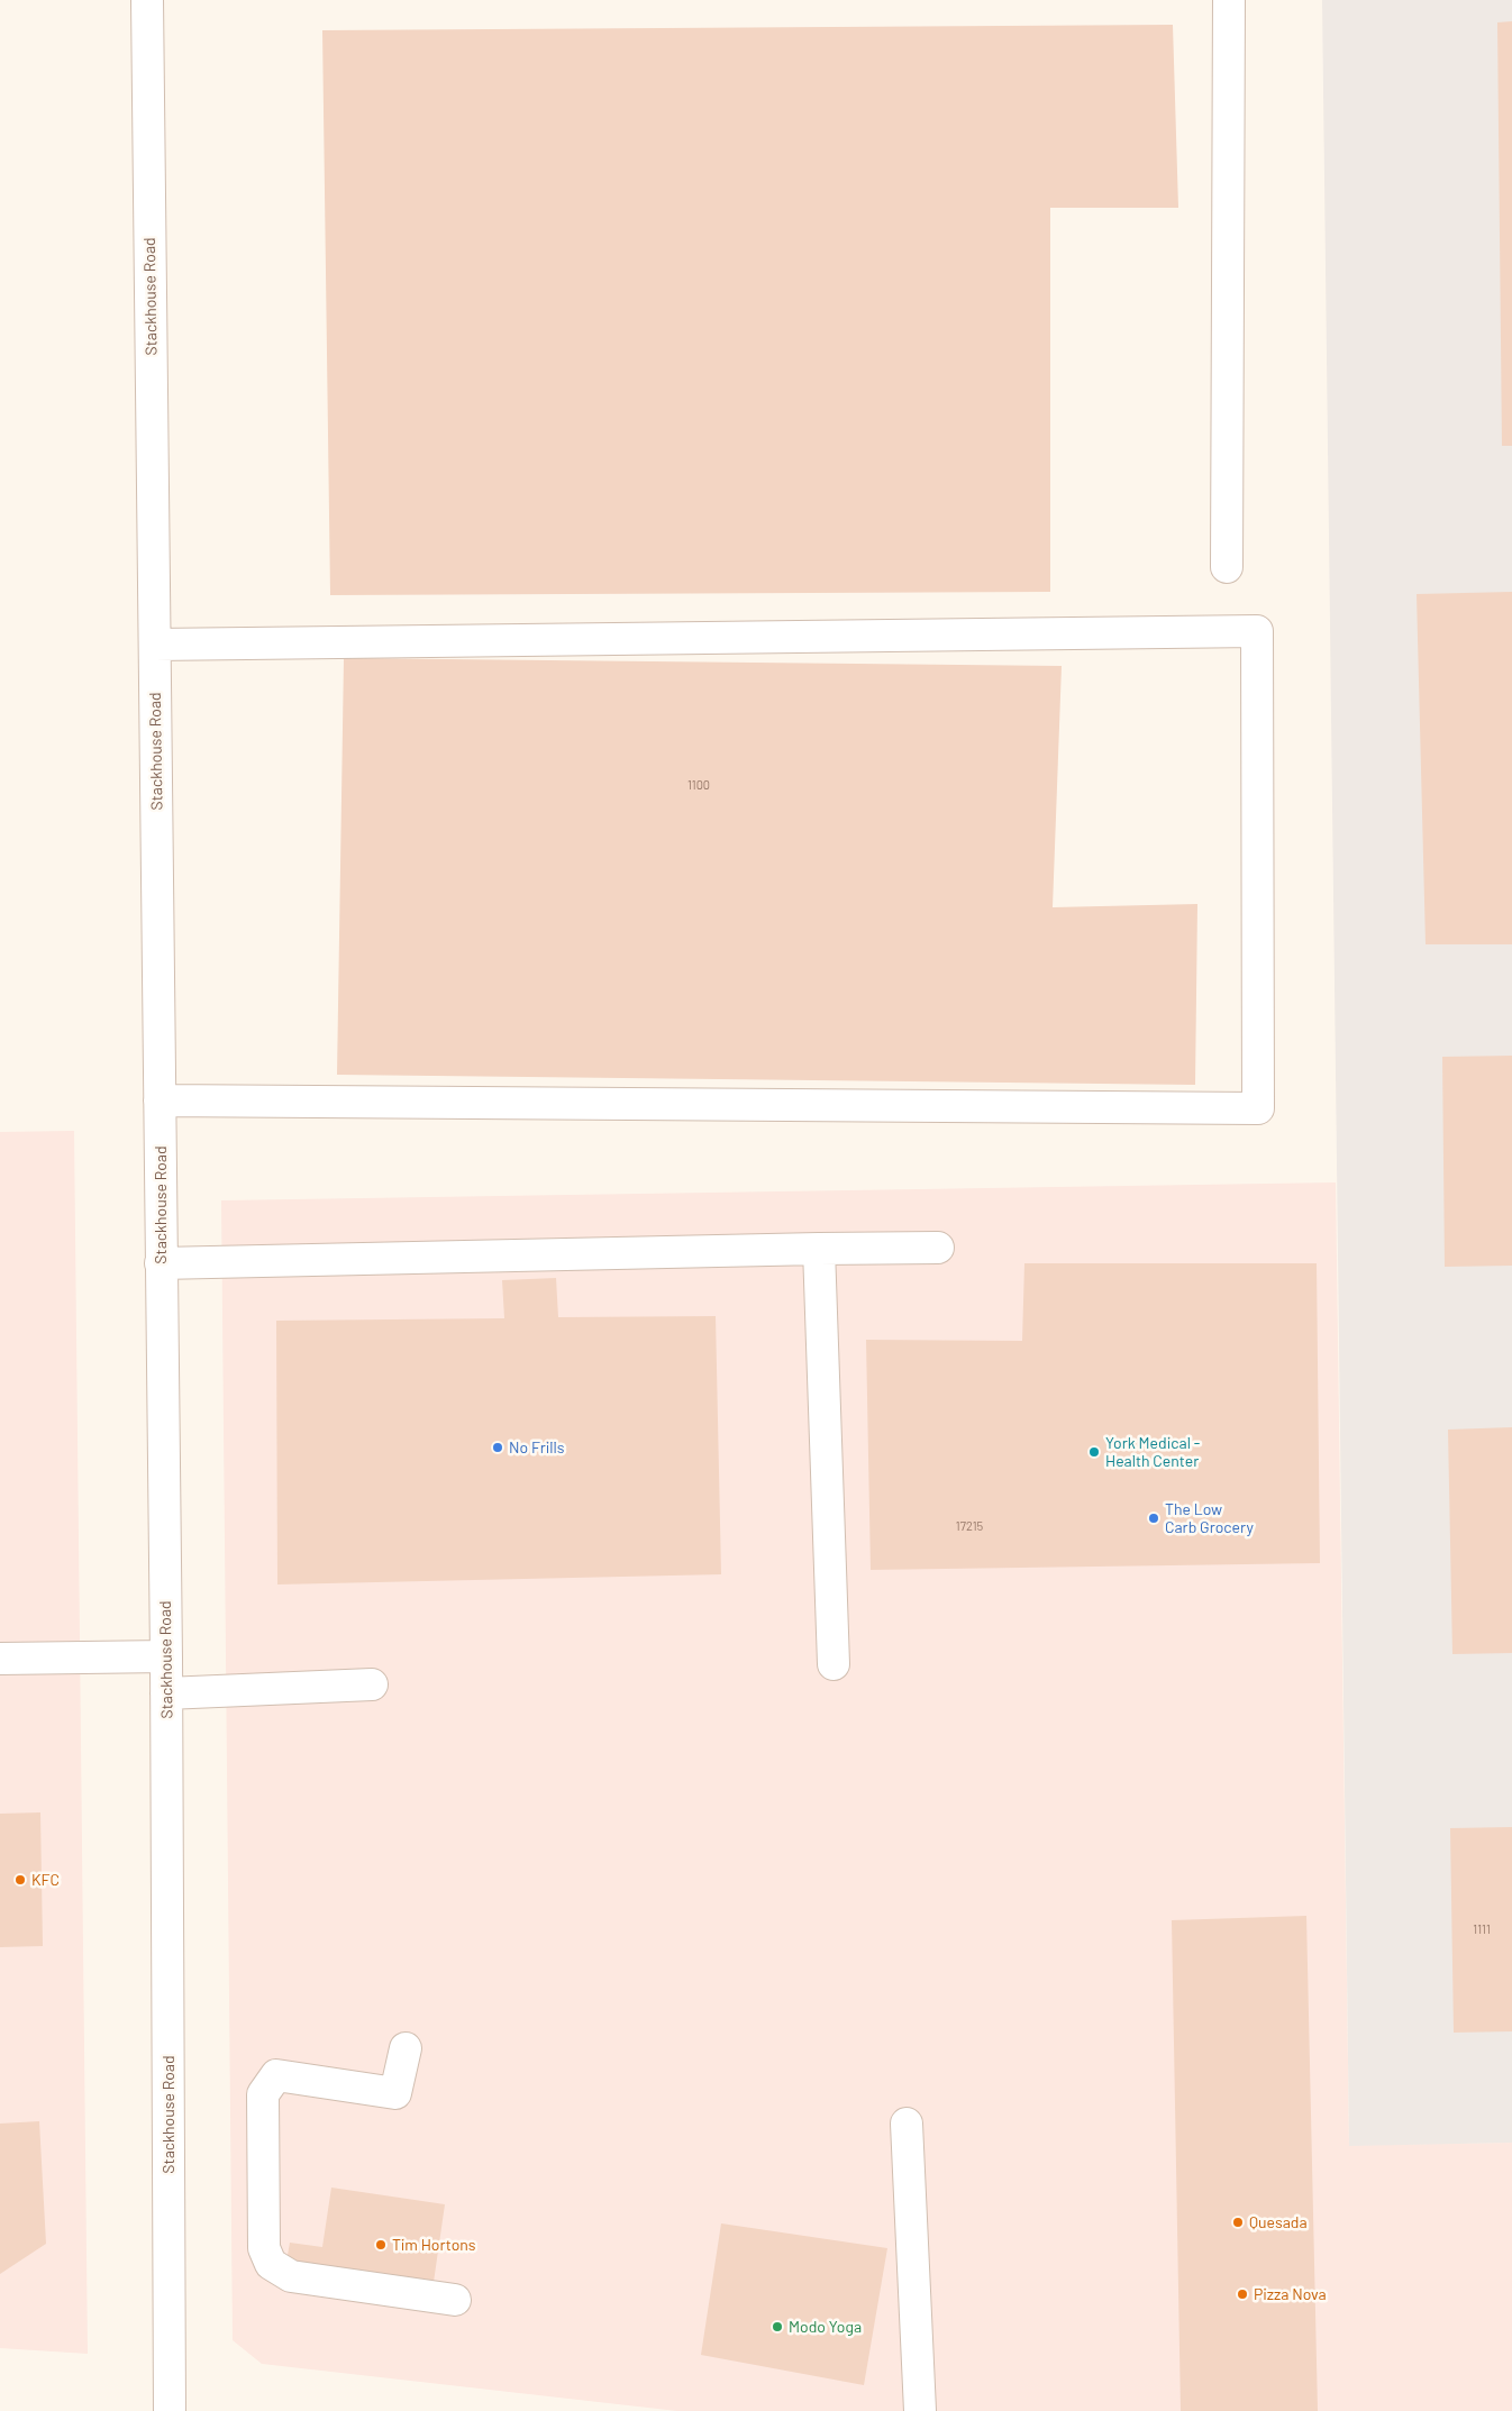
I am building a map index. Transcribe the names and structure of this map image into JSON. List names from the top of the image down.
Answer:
{
  "streets": {
    "street": ["Stackhouse Road"]
  },
  "places": [
    "No Frills",
    "York Medical - Health Center",
    "The Low Carb Grocery",
    "KFC",
    "Quesada",
    "Tim Hortons",
    "Pizza Nova",
    "Modo Yoga"
  ],
  "house_numbers": ["1100", "17215", "1111"]
}
